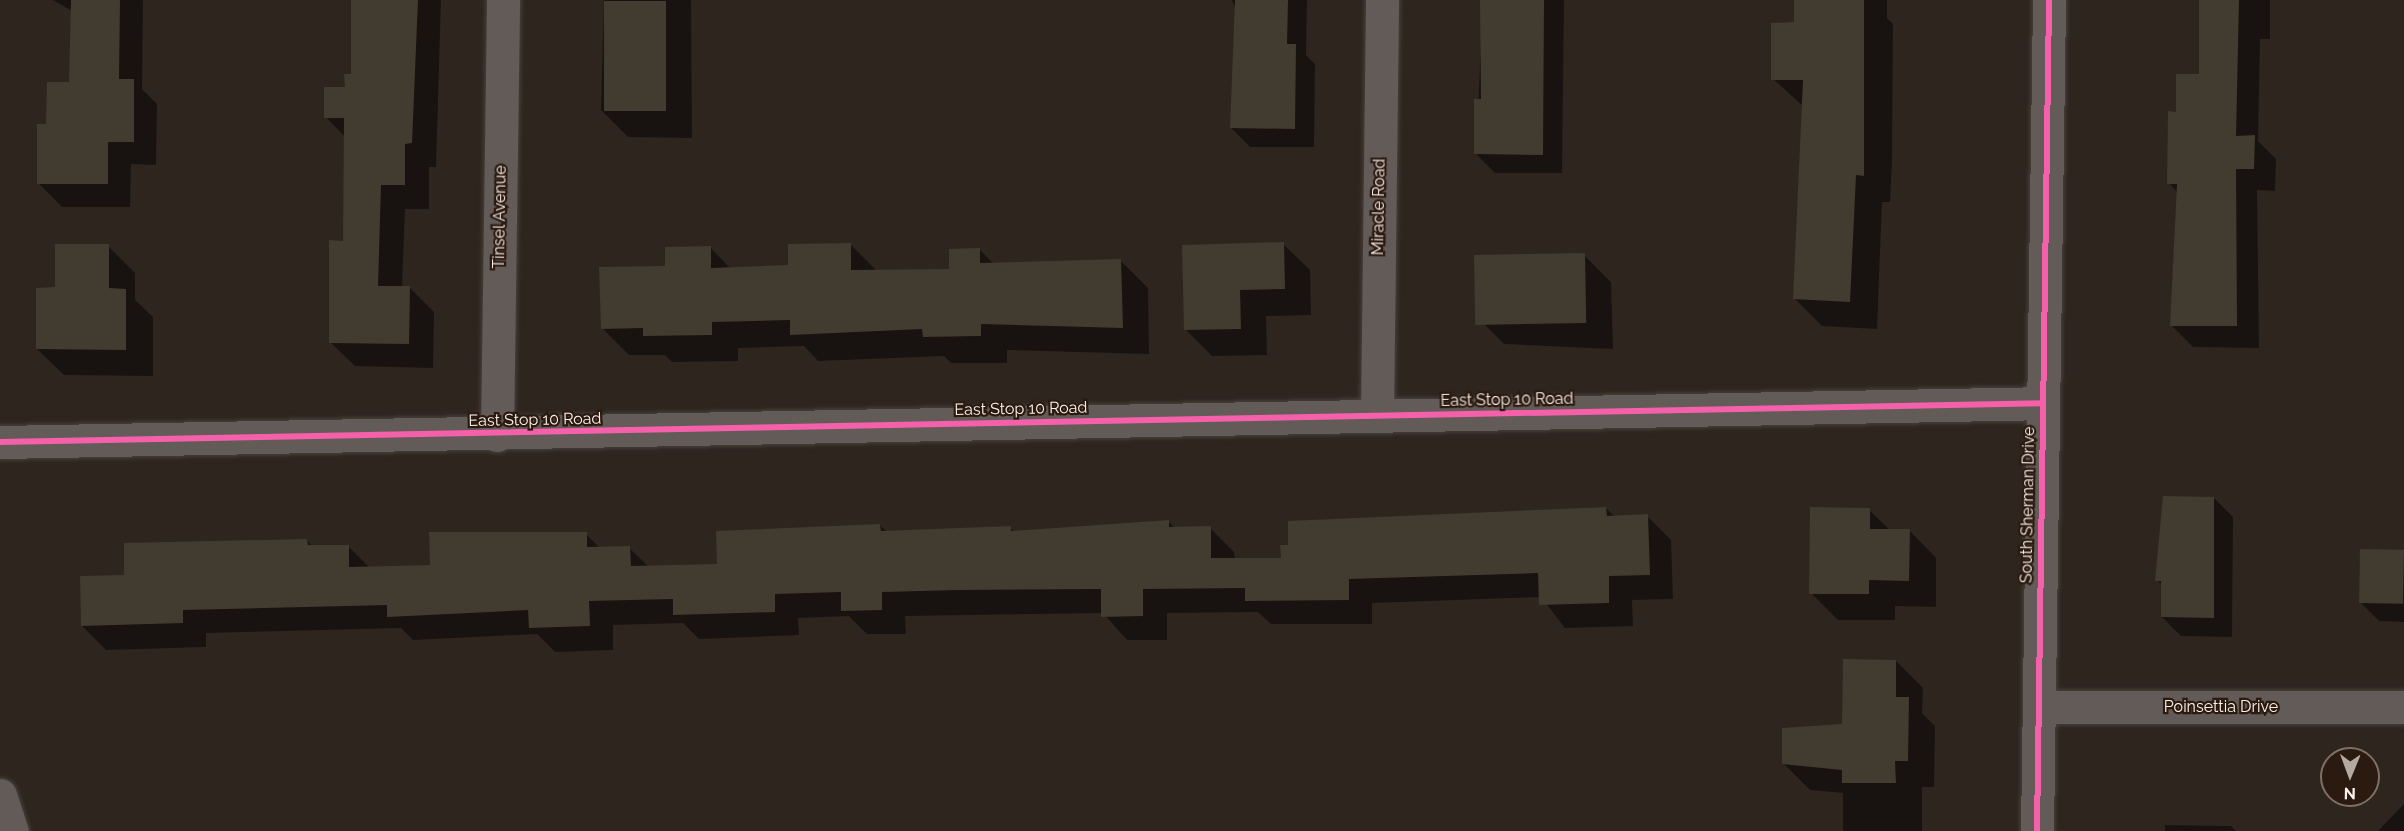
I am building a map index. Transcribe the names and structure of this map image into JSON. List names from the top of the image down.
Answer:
{
  "streets": {
    "street": [
      "Miracle Road",
      "Tinsel Avenue",
      "East Stop 10 Road",
      "South Sherman Drive",
      "Poinsettia Drive"
    ]
  },
  "crossings": [
    ["Miracle Road", "East Stop 10 Road"],
    ["Tinsel Avenue", "East Stop 10 Road"],
    ["East Stop 10 Road", "South Sherman Drive"],
    ["South Sherman Drive", "Poinsettia Drive"]
  ],
  "north": "bottom"
}
